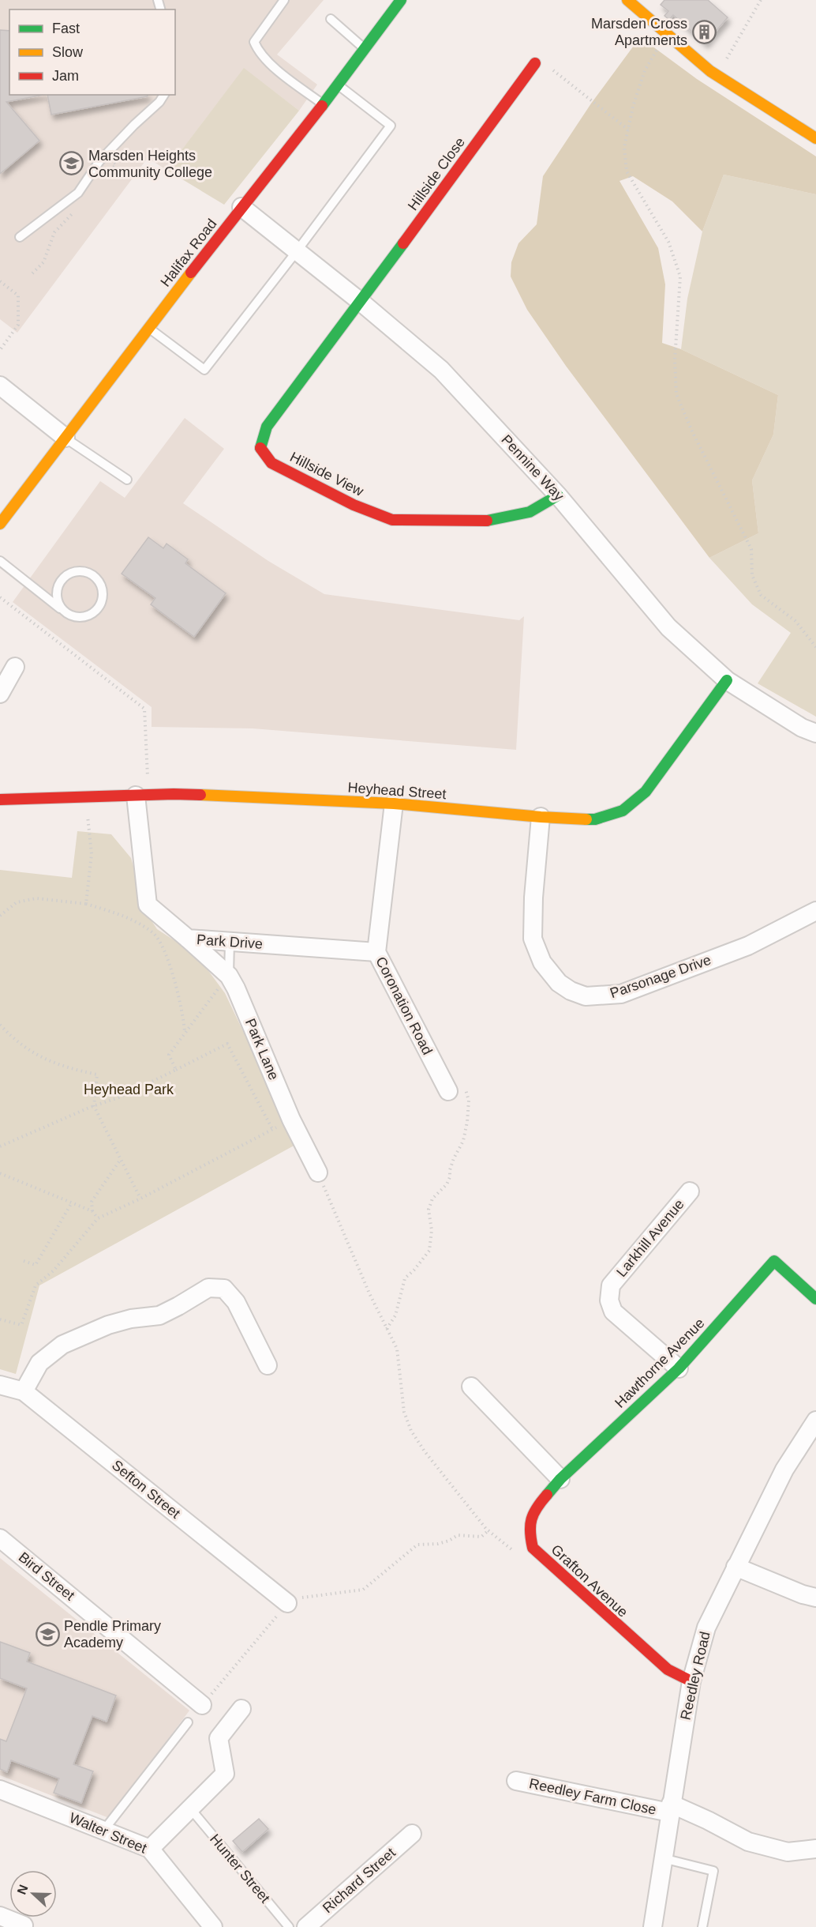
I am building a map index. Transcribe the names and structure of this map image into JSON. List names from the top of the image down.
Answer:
{
  "streets": {
    "street": [
      "Hillside Close",
      "Halifax Road",
      "Pennine Way",
      "Hillside View",
      "Heyhead Street",
      "Park Drive",
      "Parsonage Drive",
      "Coronation Road",
      "Park Lane",
      "Larkhill Avenue",
      "Hawthorne Avenue",
      "Sefton Street",
      "Bird Street",
      "Grafton Avenue",
      "Reedley Road",
      "Reedley Farm Close",
      "Walter Street",
      "Richard Street"
    ],
    "lane": ["Hunter Street"]
  },
  "crossings": [
    ["Hillside Close", "Pennine Way"],
    ["Hillside Close", "Hillside View"],
    ["Halifax Road", "Pennine Way"],
    ["Pennine Way", "Hillside View"],
    ["Pennine Way", "Heyhead Street"],
    ["Heyhead Street", "Park Drive"],
    ["Heyhead Street", "Parsonage Drive"],
    ["Heyhead Street", "Coronation Road"],
    ["Park Drive", "Coronation Road"],
    ["Park Drive", "Park Lane"],
    ["Larkhill Avenue", "Hawthorne Avenue"],
    ["Hawthorne Avenue", "Grafton Avenue"],
    ["Grafton Avenue", "Reedley Road"],
    ["Reedley Road", "Reedley Farm Close"]
  ],
  "parks": ["Heyhead Park"],
  "places": {
    "building": ["Marsden Cross Apartments"],
    "school or university": ["Marsden Heights Community College", "Pendle Primary Academy"]
  },
  "legend": ["Fast", "Slow", "Jam"],
  "north": "left"
}
